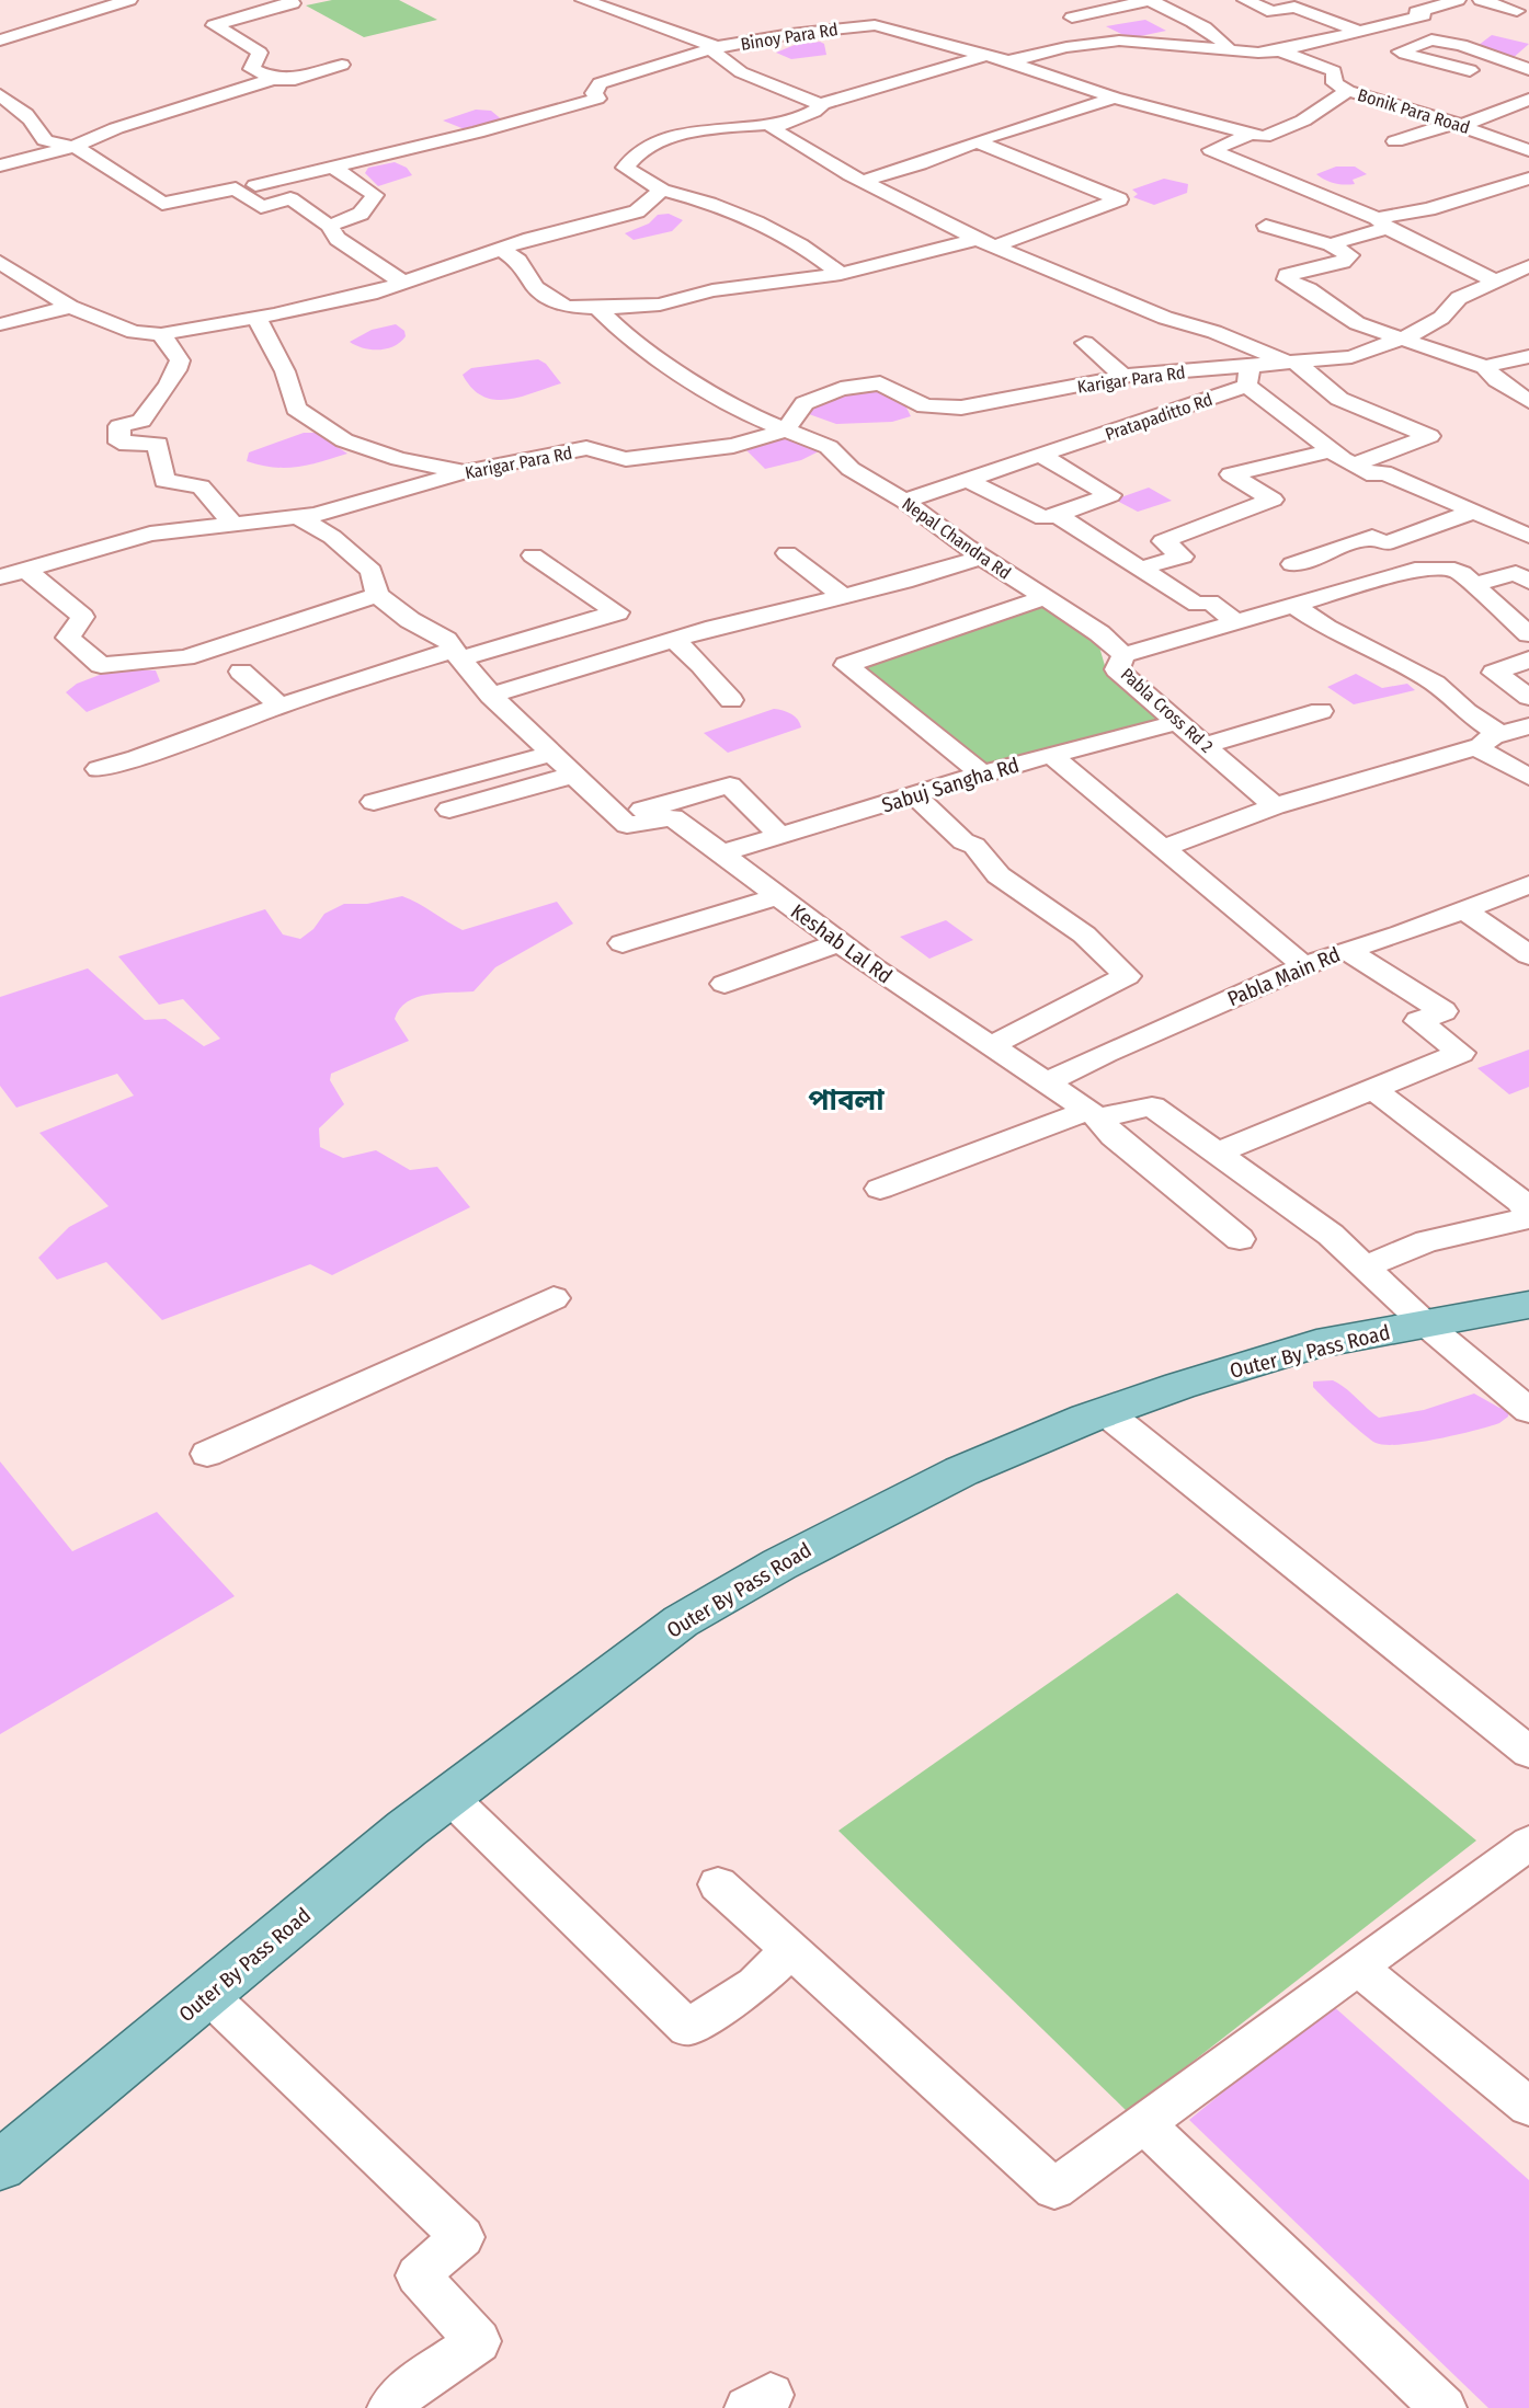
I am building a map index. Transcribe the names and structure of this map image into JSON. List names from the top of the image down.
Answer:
{
  "streets": {
    "main road": ["Outer By Pass Road"],
    "street": [
      "Binoy Para Rd",
      "Bonik Para Road",
      "Karigar Para Rd",
      "Pratapaditto Rd",
      "Nepal Chandra Rd",
      "Pabla Cross Rd 2",
      "Sabuj Sangha Rd",
      "Keshab Lal Rd",
      "Pabla Main Rd"
    ]
  },
  "crossings": [
    ["Binoy Para Rd", "Bonik Para Road"],
    ["Karigar Para Rd", "Pratapaditto Rd"],
    ["Karigar Para Rd", "Nepal Chandra Rd"],
    ["Pratapaditto Rd", "Nepal Chandra Rd"],
    ["Nepal Chandra Rd", "Pabla Cross Rd 2"],
    ["Pabla Cross Rd 2", "Sabuj Sangha Rd"],
    ["Sabuj Sangha Rd", "Keshab Lal Rd"],
    ["Keshab Lal Rd", "Pabla Main Rd"]
  ],
  "districts": ["পাবলা"]
}
